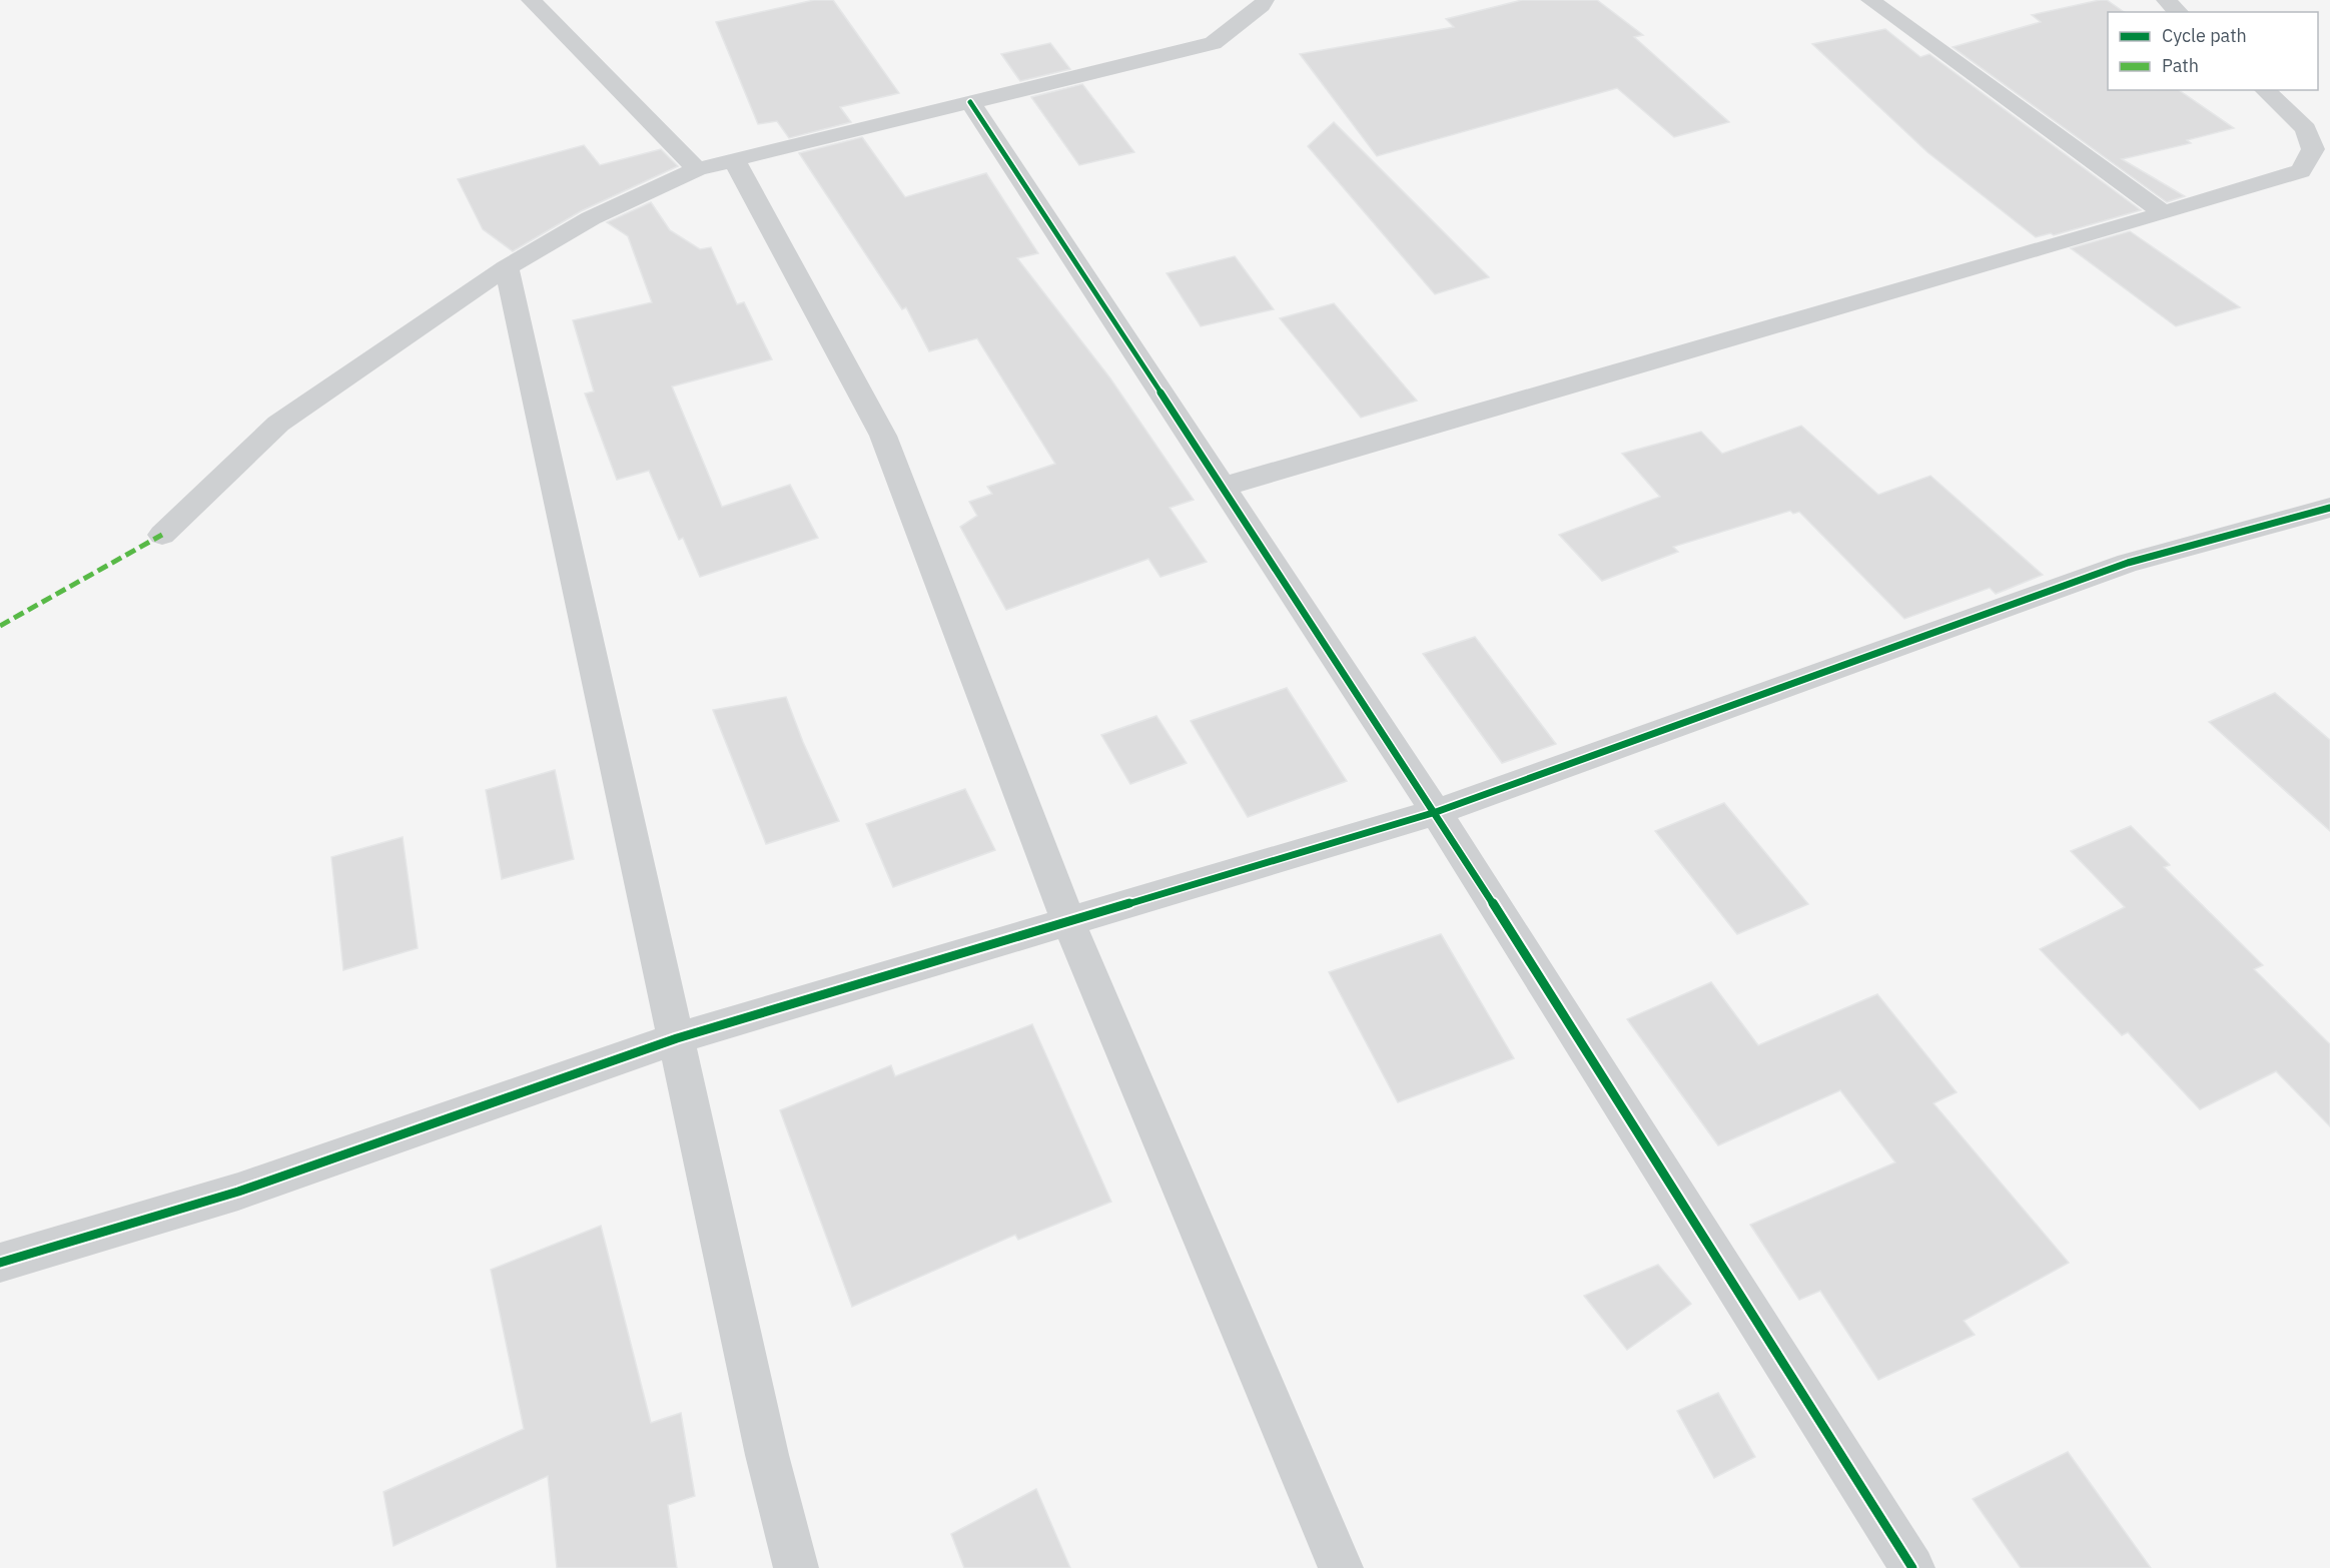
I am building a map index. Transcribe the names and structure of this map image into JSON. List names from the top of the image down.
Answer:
{
  "legend": ["Cycle path", "Path"]
}
